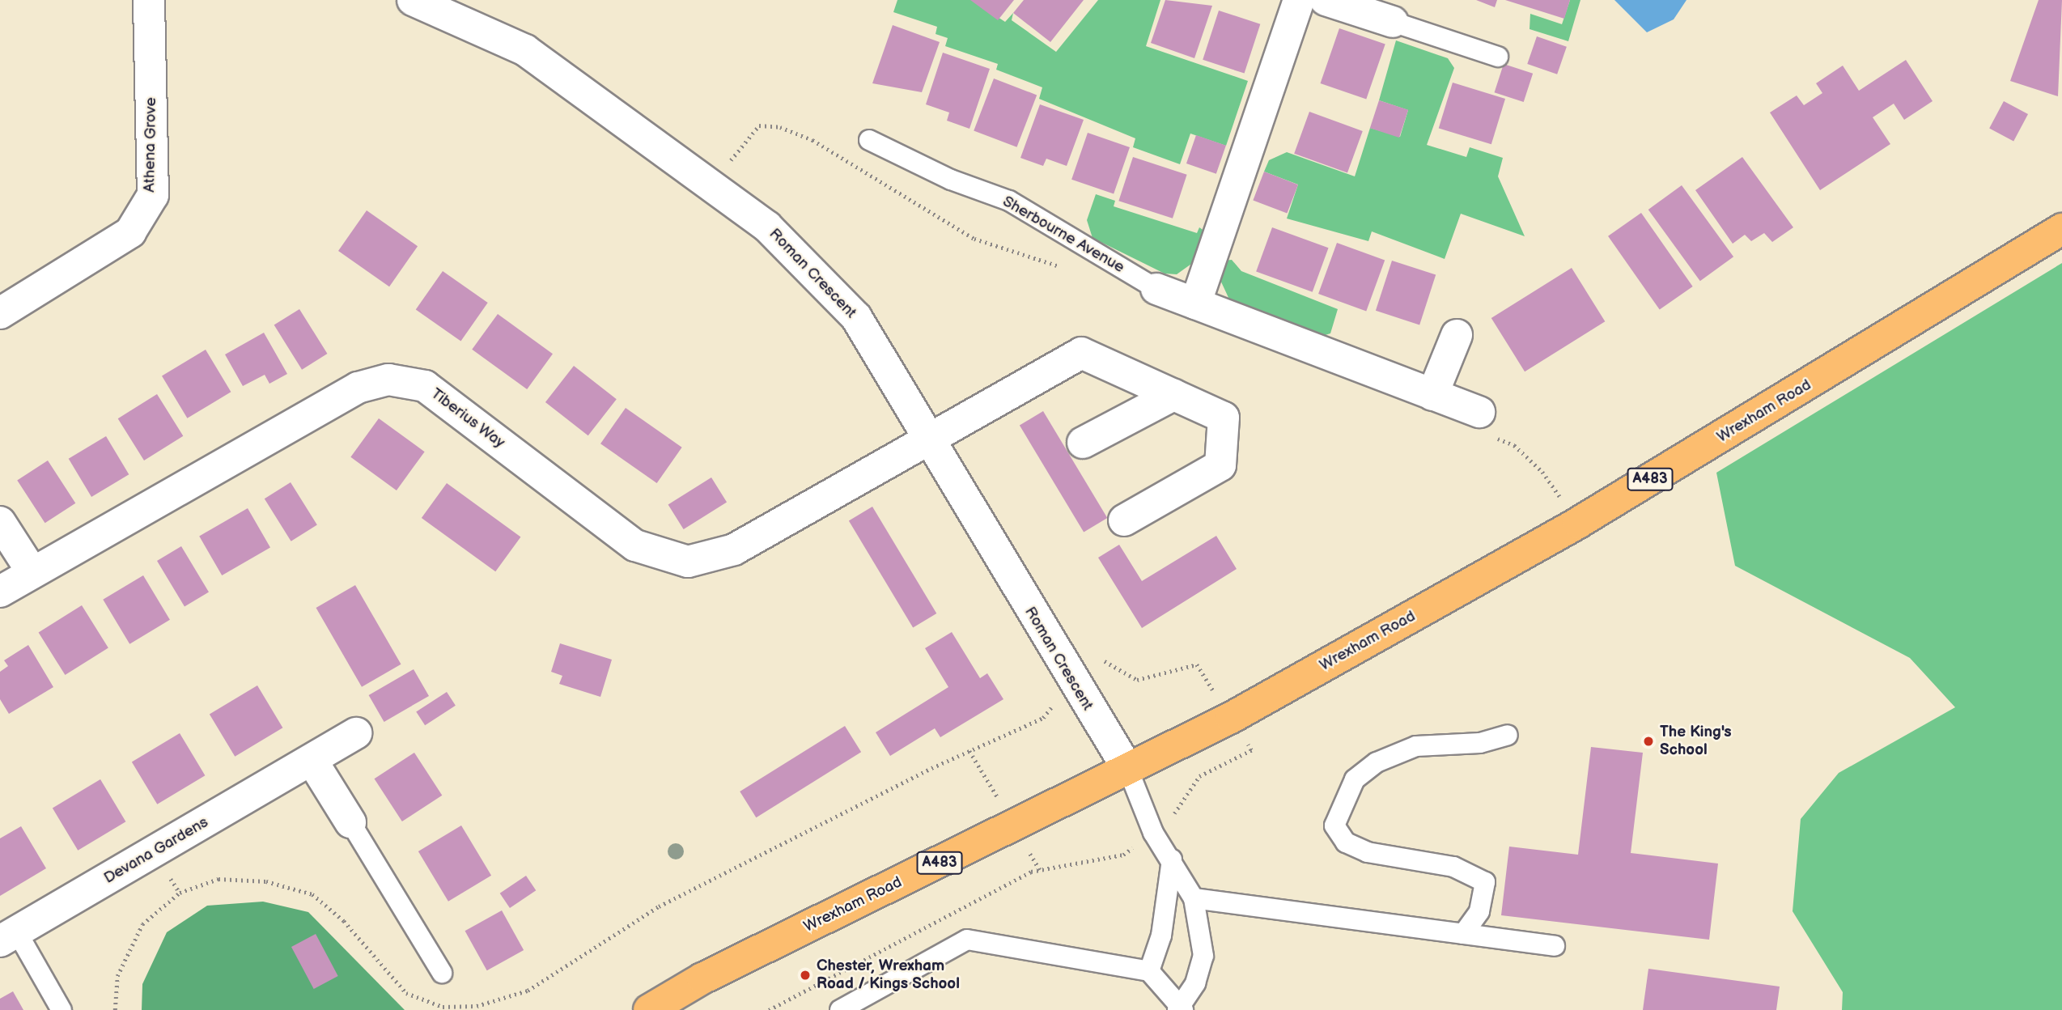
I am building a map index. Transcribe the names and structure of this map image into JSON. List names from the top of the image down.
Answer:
{
  "streets": {
    "highway": ["Wrexham Road", "A483"],
    "street": [
      "Athena Grove",
      "Sherbourne Avenue",
      "Roman Crescent",
      "Tiberius Way",
      "Devana Gardens"
    ]
  },
  "crossings": [
    ["Roman Crescent", "Wrexham Road"],
    ["Roman Crescent", "Tiberius Way"]
  ],
  "places": ["The King's School", "Chester, Wrexham Road / Kings School"]
}
